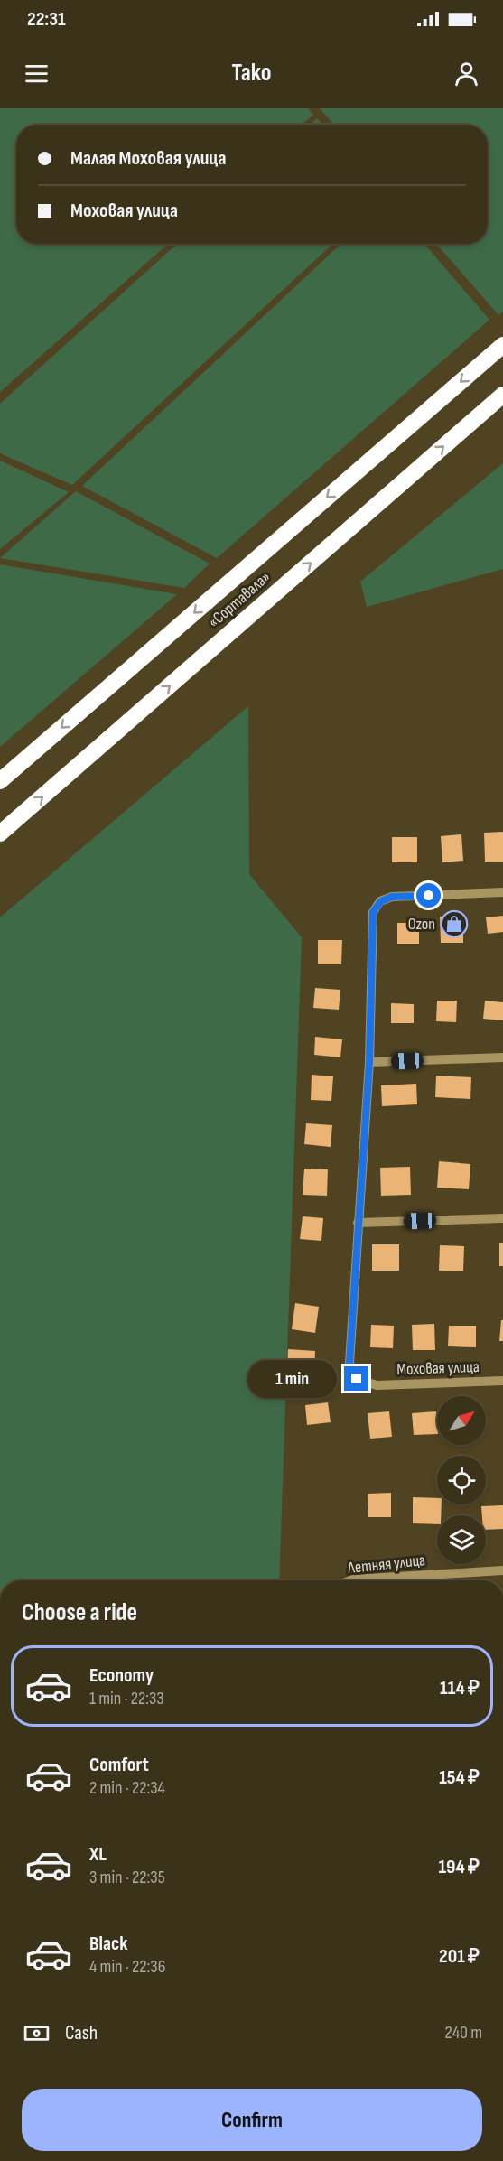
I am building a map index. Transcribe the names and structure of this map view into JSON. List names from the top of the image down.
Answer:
{
  "streets": {
    "highway": ["«Сортавала»"],
    "street": ["Моховая улица", "Летняя улица"]
  },
  "places": {
    "shop": ["Ozon"]
  },
  "north": "top right",
  "page": {
    "status": "22:31",
    "header": "Tako",
    "banner": ["Малая Моховая улица", "Моховая улица"],
    "bubble": "1 min",
    "heading": "Choose a ride",
    "list": [
      {
        "name": "Economy",
        "note": "1 min · 22:33",
        "value": "114 ₽"
      },
      {
        "name": "Comfort",
        "note": "2 min · 22:34",
        "value": "154 ₽"
      },
      {
        "name": "XL",
        "note": "3 min · 22:35",
        "value": "194 ₽"
      },
      {
        "name": "Black",
        "note": "4 min · 22:36",
        "value": "201 ₽"
      }
    ],
    "pay": ["Cash", "240 m"],
    "buttons": "Confirm"
  }
}
